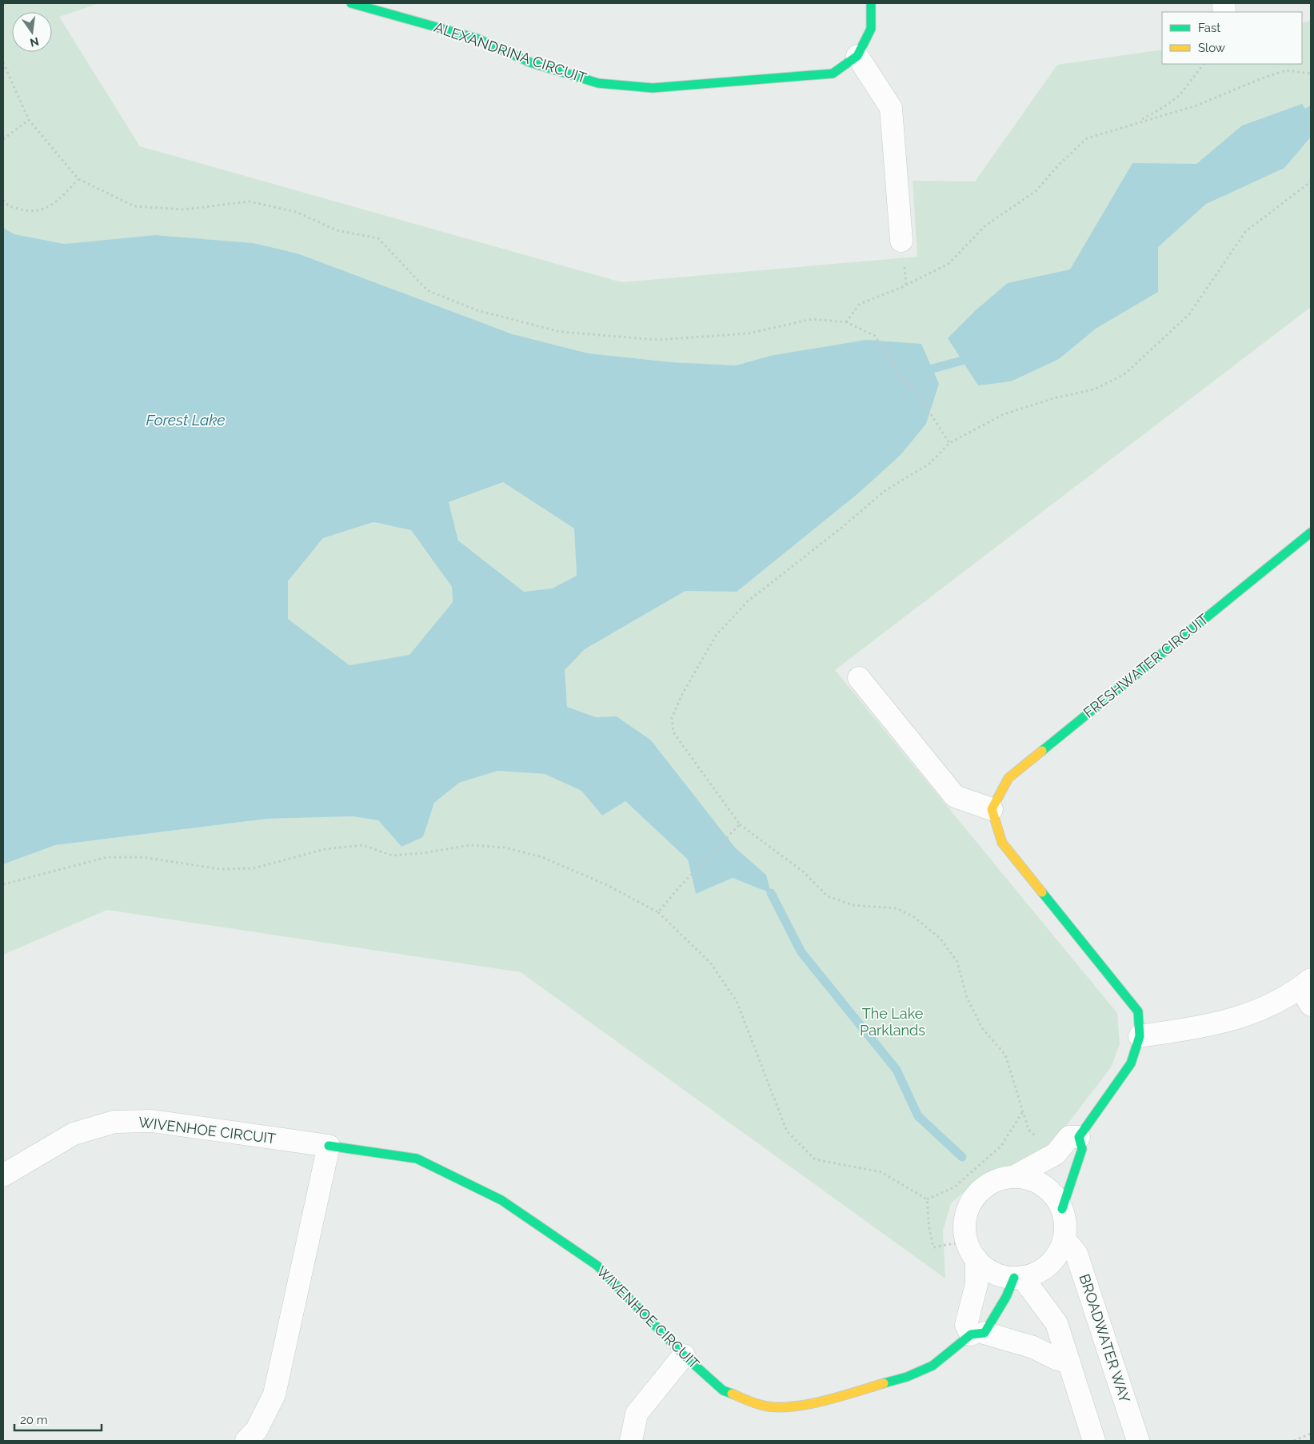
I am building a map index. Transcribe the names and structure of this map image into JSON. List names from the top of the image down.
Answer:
{
  "streets": {
    "street": [
      "ALEXANDRINA CIRCUIT",
      "FRESHWATER CIRCUIT",
      "WIVENHOE CIRCUIT",
      "BROADWATER WAY"
    ]
  },
  "crossings": [
    ["WIVENHOE CIRCUIT", "BROADWATER WAY"]
  ],
  "water": ["Forest Lake"],
  "parks": ["The Lake Parklands"],
  "legend": ["Fast", "Slow"],
  "scale_bar": "20 m",
  "north": "bottom"
}
